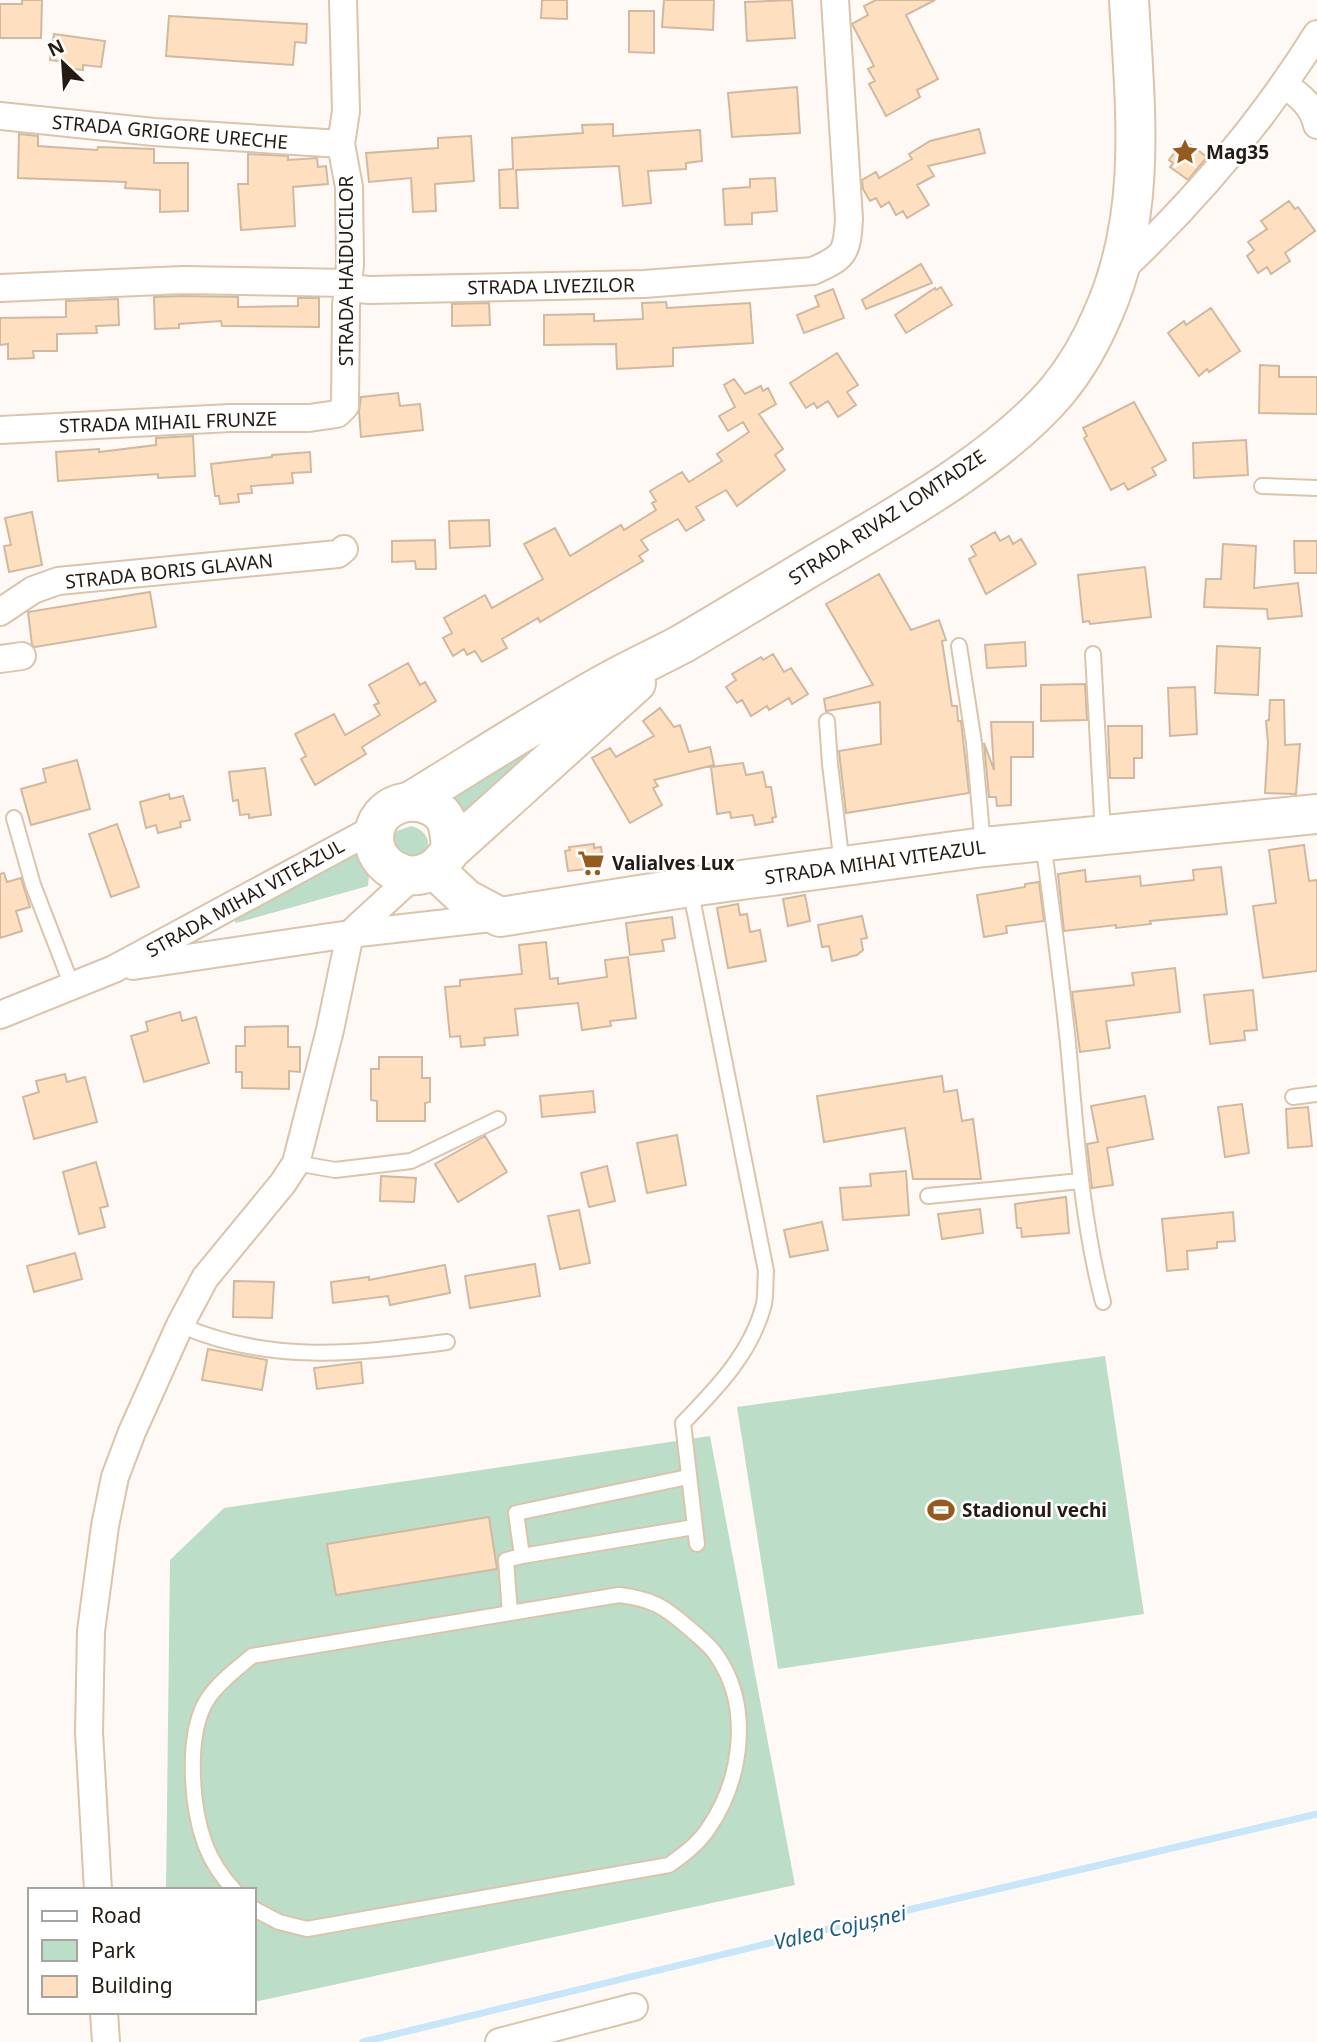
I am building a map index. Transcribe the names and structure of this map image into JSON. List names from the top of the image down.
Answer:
{
  "streets": {
    "street": [
      "STRADA GRIGORE URECHE",
      "STRADA HAIDUCILOR",
      "STRADA LIVEZILOR",
      "STRADA MIHAIL FRUNZE",
      "STRADA RIVAZ LOMTADZE",
      "STRADA BORIS GLAVAN",
      "STRADA MIHAI VITEAZUL"
    ]
  },
  "crossings": [
    ["STRADA GRIGORE URECHE", "STRADA HAIDUCILOR"],
    ["STRADA HAIDUCILOR", "STRADA LIVEZILOR"],
    ["STRADA HAIDUCILOR", "STRADA MIHAIL FRUNZE"],
    ["STRADA RIVAZ LOMTADZE", "STRADA MIHAI VITEAZUL"]
  ],
  "water": ["Valea Cojușnei"],
  "places": {
    "place": ["Mag35"],
    "supermarket": ["Valialves Lux"],
    "sports": ["Stadionul vechi"]
  },
  "legend": ["Road", "Park", "Building"],
  "north": "top left"
}
